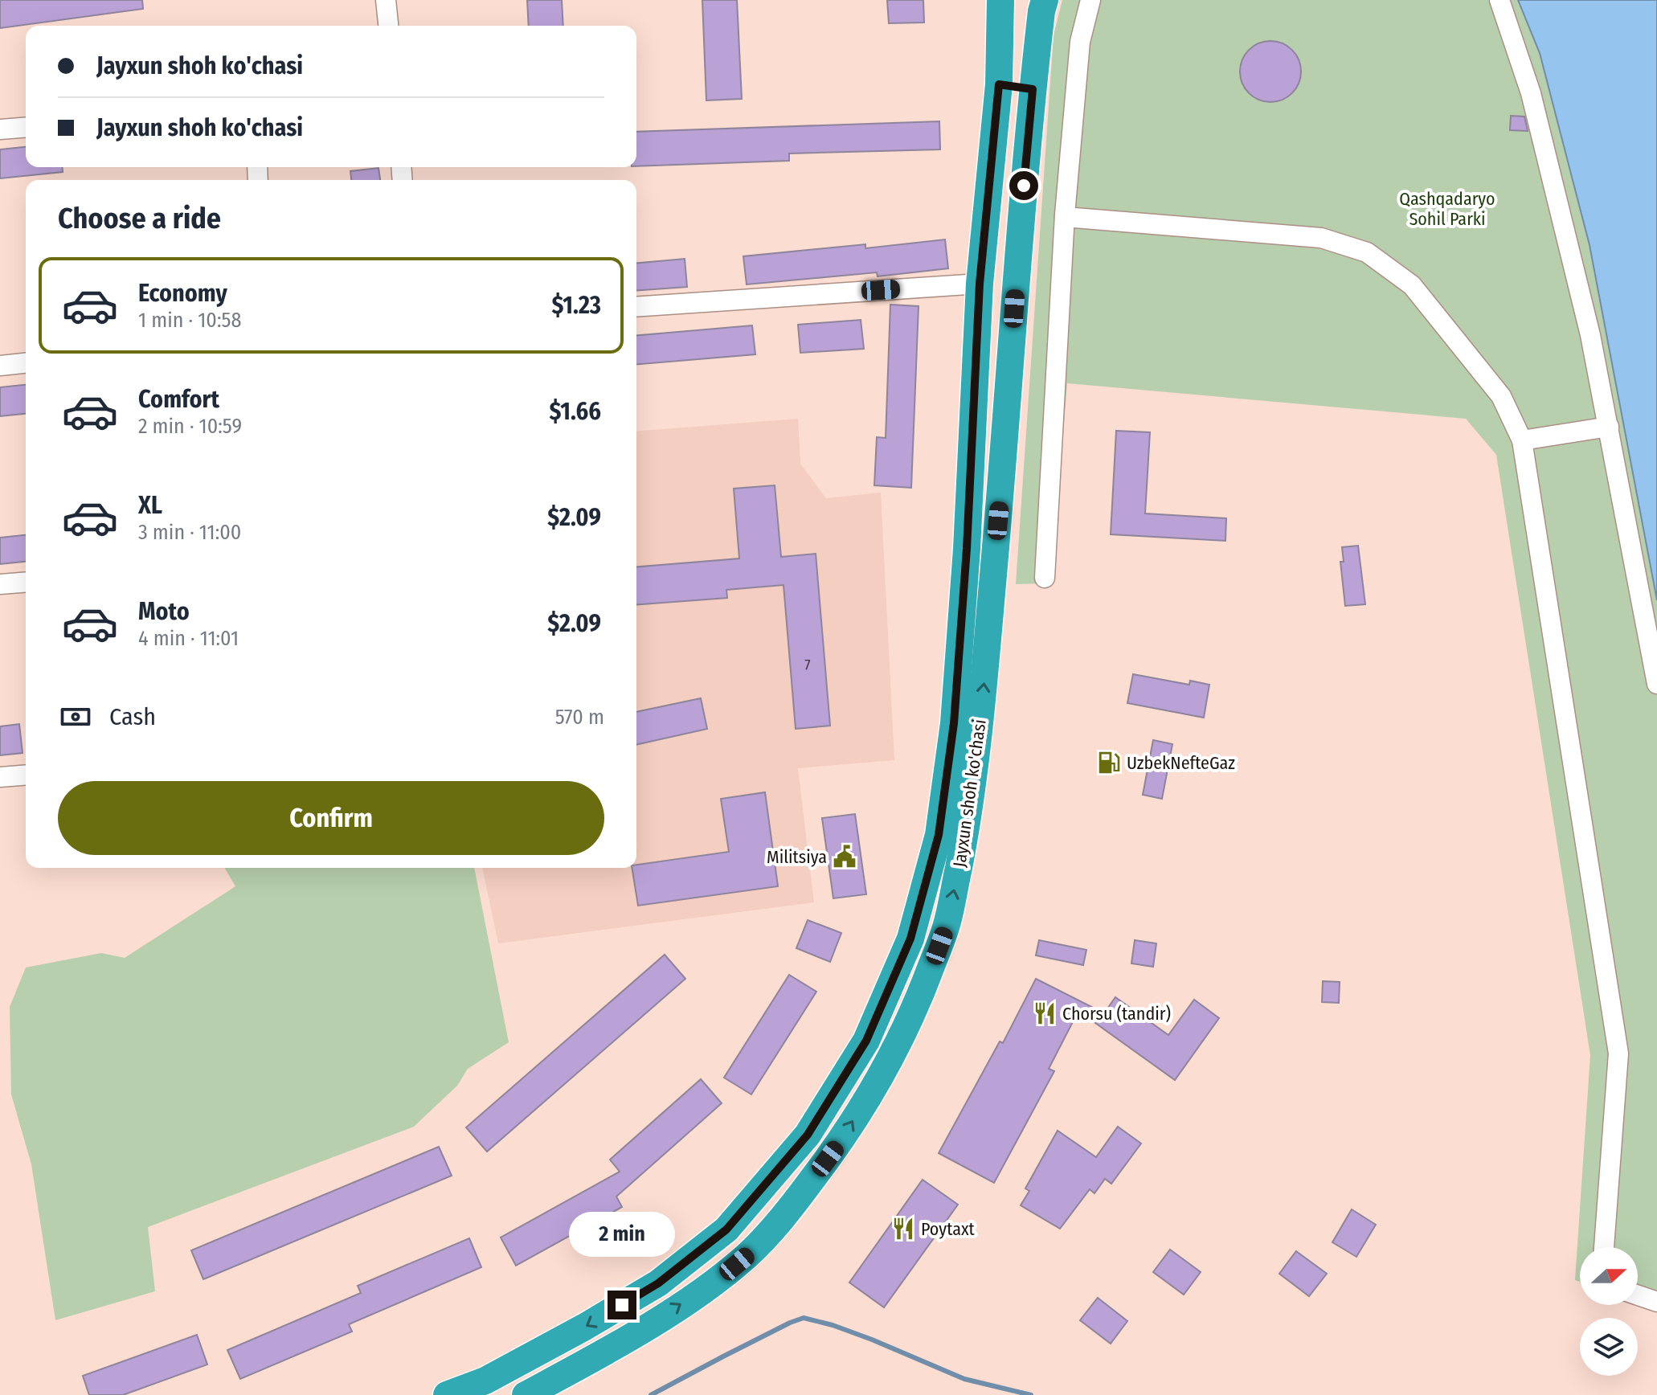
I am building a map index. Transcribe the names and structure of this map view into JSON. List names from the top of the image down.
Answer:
{
  "streets": {
    "highway": ["Jayxun shoh ko'chasi"]
  },
  "parks": ["Qashqadaryo Sohil Parki"],
  "places": {
    "fuel station": ["UzbekNefteGaz"],
    "public building": ["Militsiya"],
    "restaurant": ["Chorsu (tandir)", "Poytaxt"]
  },
  "house_numbers": ["7"],
  "north": "right",
  "page": {
    "banner": ["Jayxun shoh ko'chasi", "Jayxun shoh ko'chasi"],
    "heading": "Choose a ride",
    "list": [
      {
        "name": "Economy",
        "note": "1 min · 10:58",
        "value": "$1.23"
      },
      {
        "name": "Comfort",
        "note": "2 min · 10:59",
        "value": "$1.66"
      },
      {
        "name": "XL",
        "note": "3 min · 11:00",
        "value": "$2.09"
      },
      {
        "name": "Moto",
        "note": "4 min · 11:01",
        "value": "$2.09"
      }
    ],
    "pay": ["Cash", "570 m"],
    "buttons": "Confirm",
    "bubble": "2 min"
  }
}
